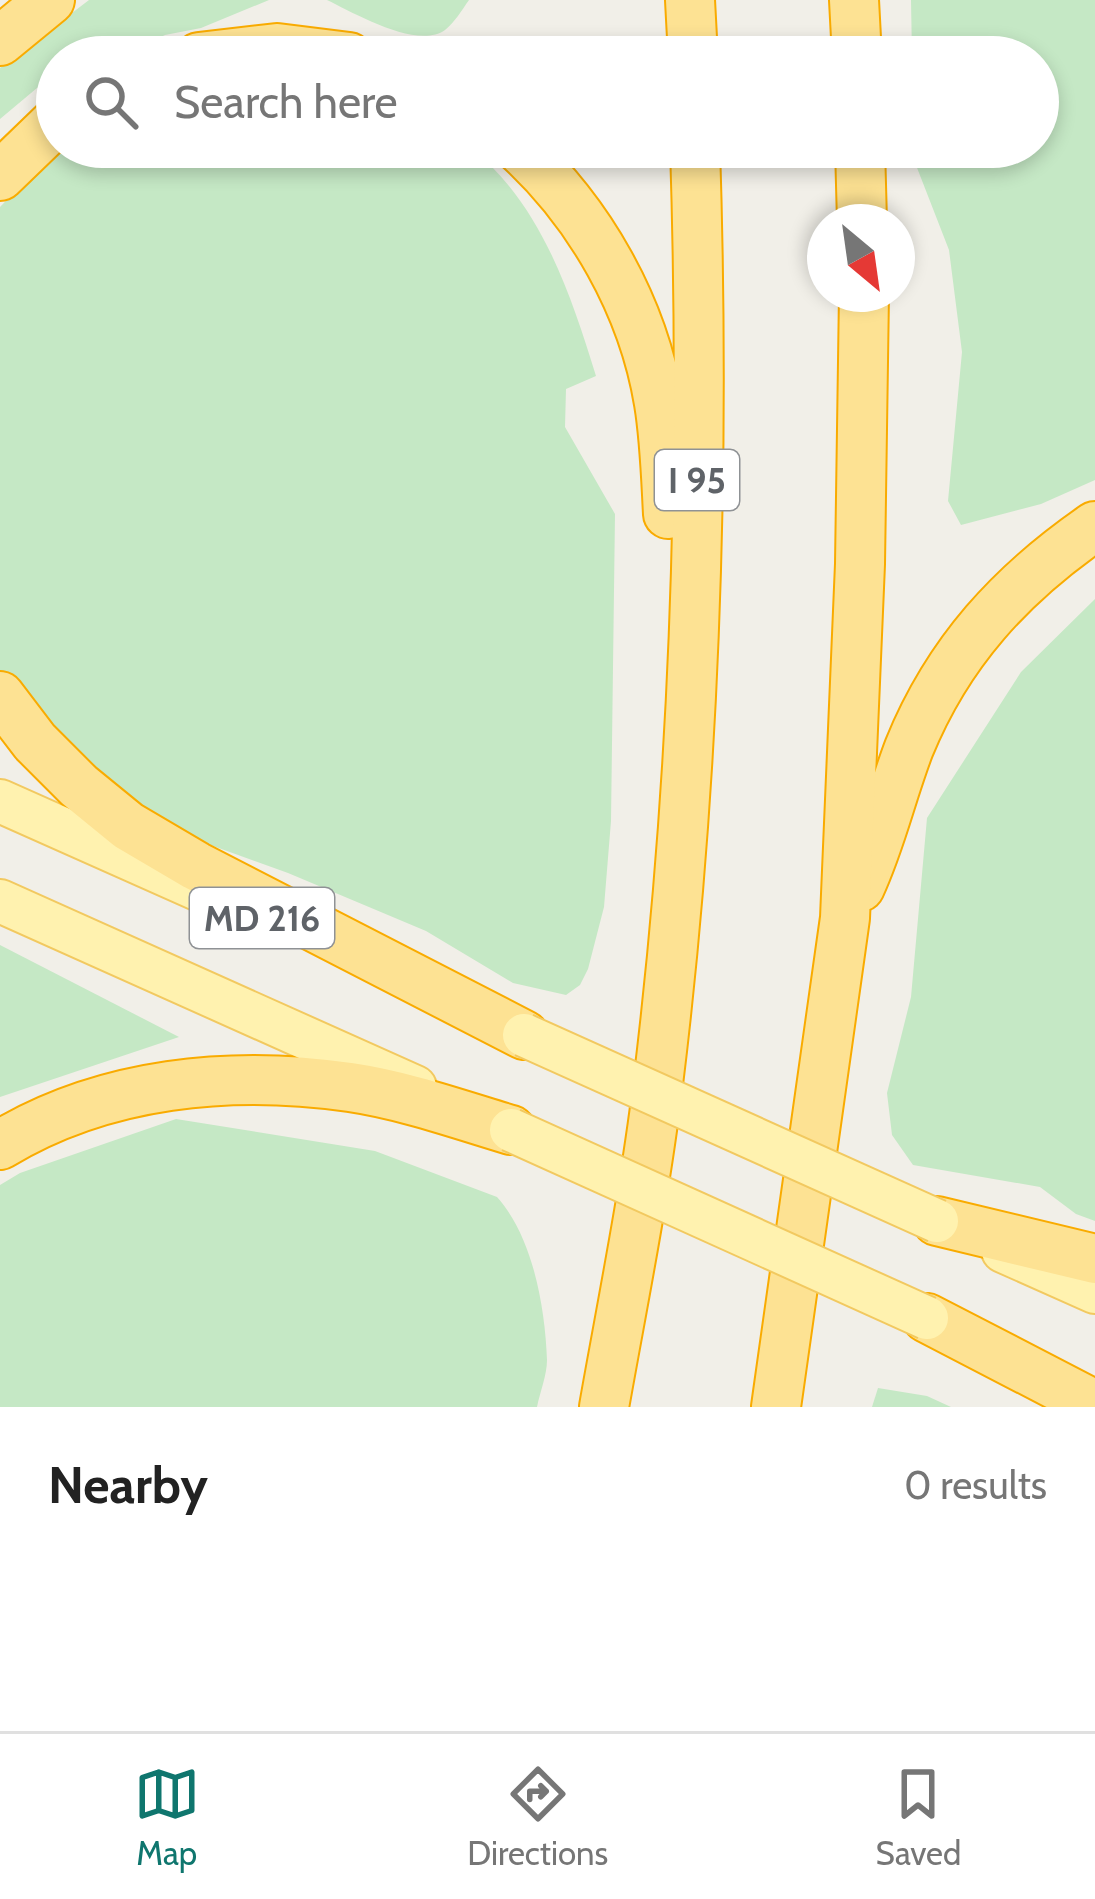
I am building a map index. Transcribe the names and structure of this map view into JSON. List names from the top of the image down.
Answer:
{
  "streets": {
    "highway": ["I 95"],
    "main road": ["MD 216"]
  },
  "north": "bottom right",
  "page": {
    "search": "Search here",
    "heading": ["Nearby", "0 results"],
    "nav": ["Map", "Directions", "Saved"]
  }
}
